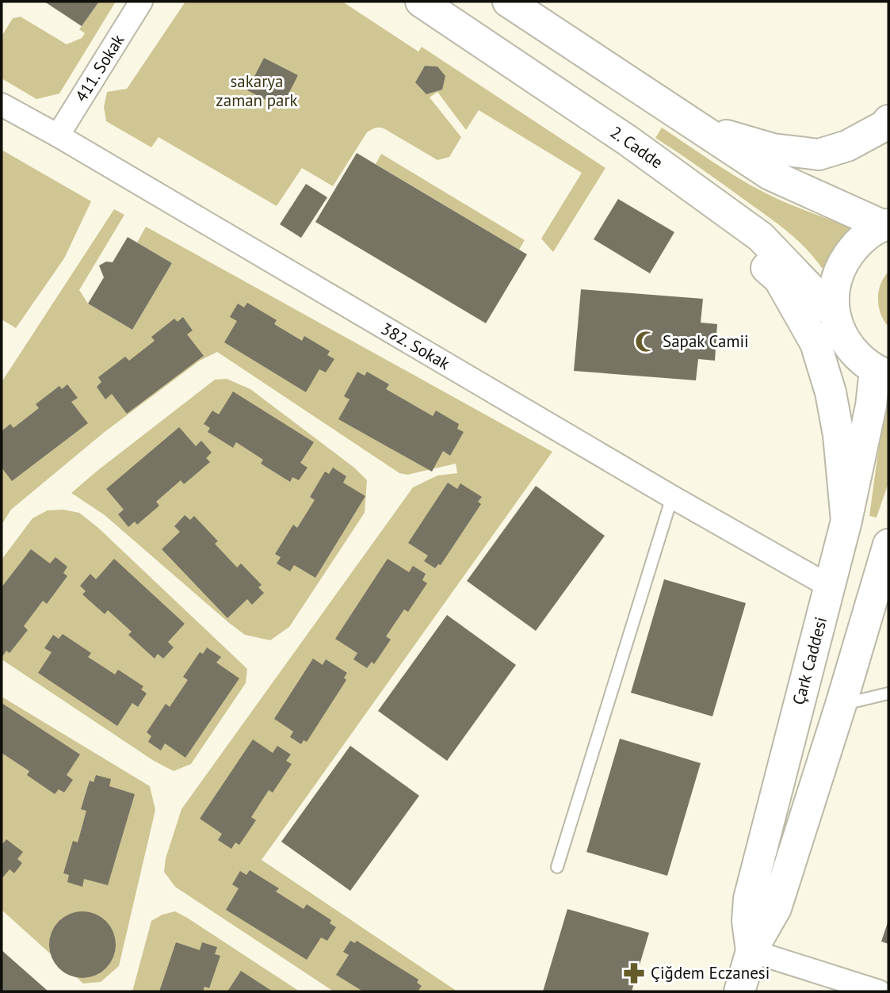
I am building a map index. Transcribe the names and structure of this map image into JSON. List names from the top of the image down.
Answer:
{
  "streets": {
    "main road": ["2. Cadde", "Çark Caddesi"],
    "street": ["411. Sokak", "382. Sokak"]
  },
  "crossings": [
    ["411. Sokak", "382. Sokak"],
    ["382. Sokak", "Çark Caddesi"]
  ],
  "parks": ["sakarya zaman park"],
  "places": {
    "mosque": ["Sapak Camii"],
    "pharmacy": ["Çiğdem Eczanesi"]
  }
}
